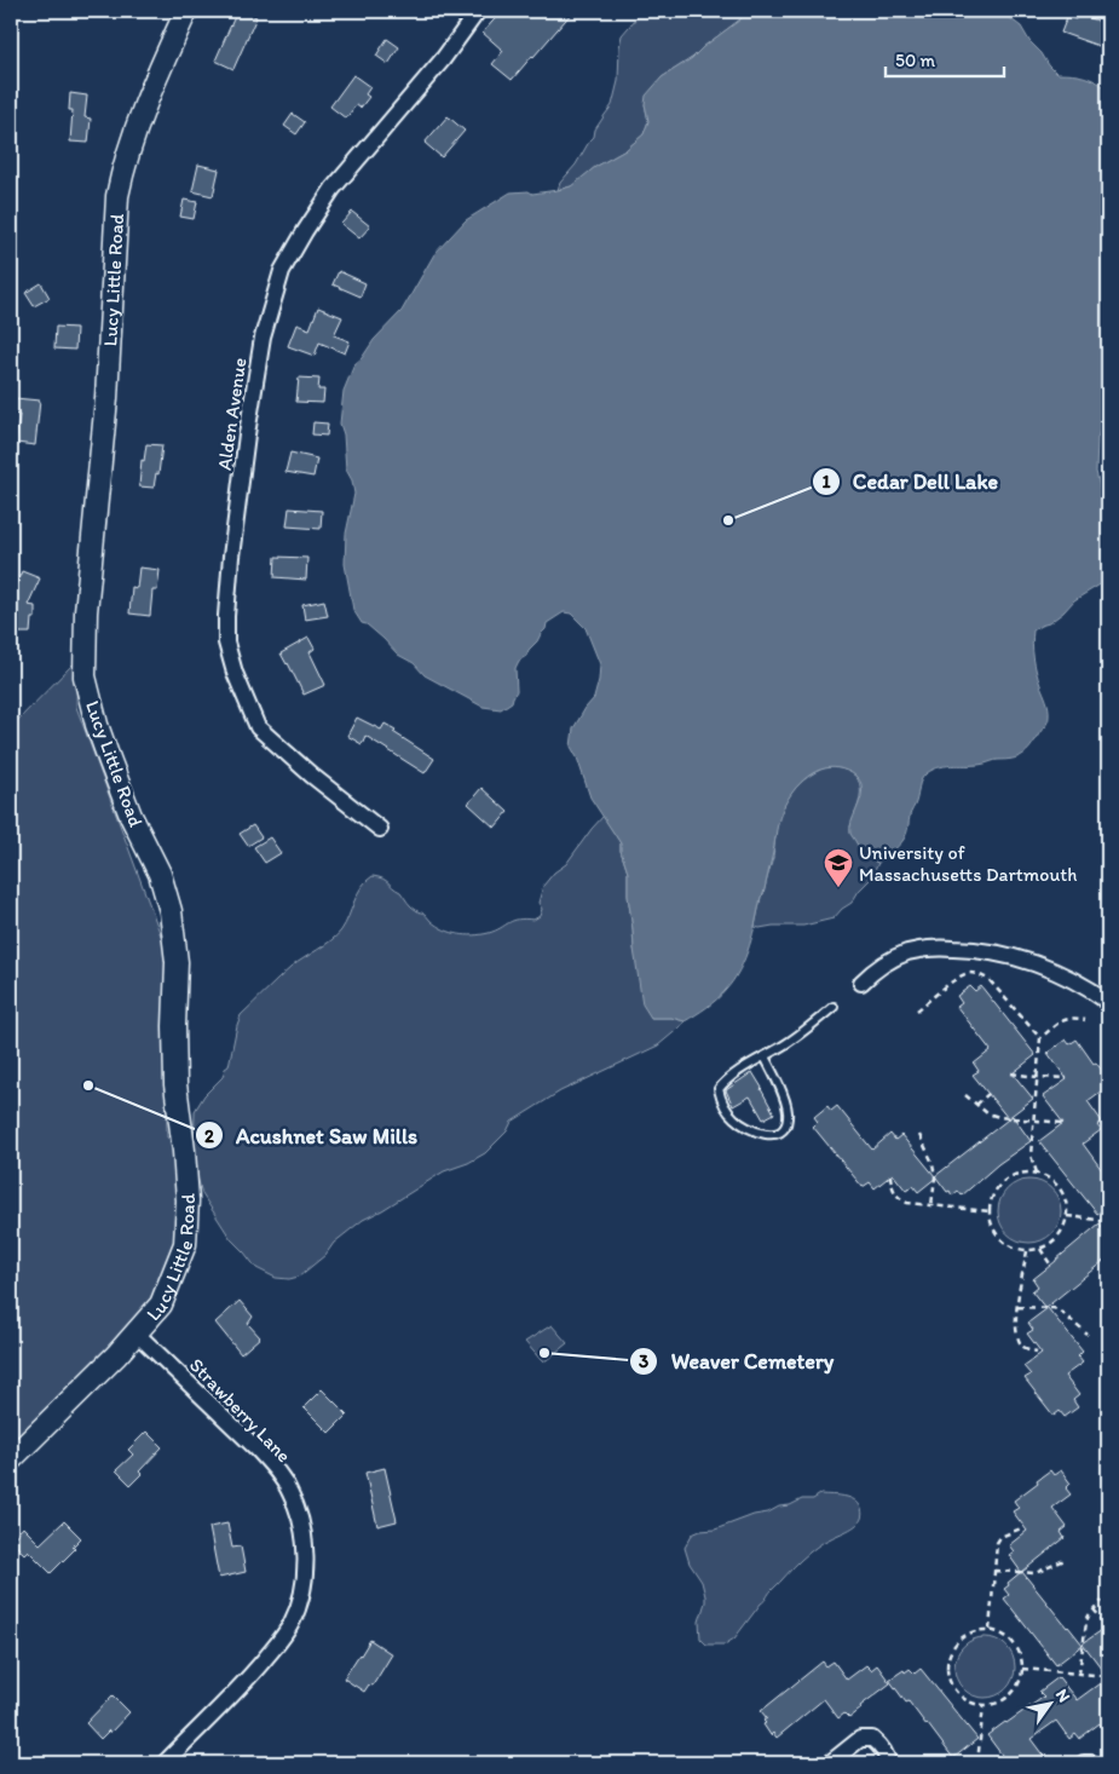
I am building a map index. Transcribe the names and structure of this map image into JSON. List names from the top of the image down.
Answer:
{
  "streets": {
    "street": ["Lucy Little Road", "Alden Avenue", "Strawberry Lane"]
  },
  "crossings": [
    ["Lucy Little Road", "Strawberry Lane"]
  ],
  "places": {
    "other": ["Cedar Dell Lake", "Acushnet Saw Mills", "Weaver Cemetery"],
    "school or university": ["University of Massachusetts Dartmouth"]
  },
  "scale_bar": "50 m",
  "north": "top right"
}
